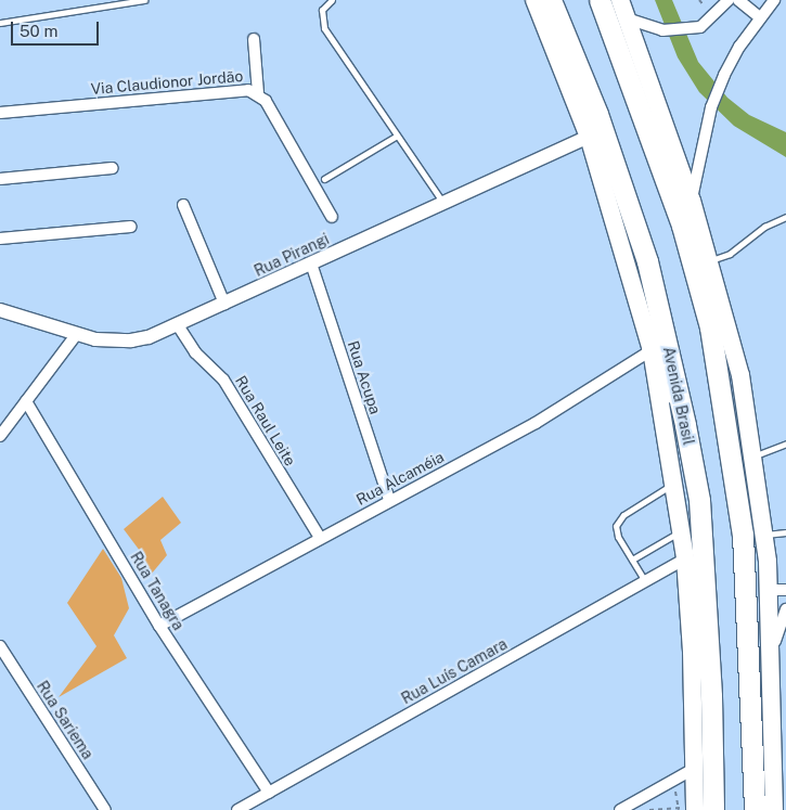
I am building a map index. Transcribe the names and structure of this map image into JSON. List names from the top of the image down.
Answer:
{
  "streets": {
    "highway": ["Avenida Brasil"],
    "street": [
      "Via Claudionor Jordão",
      "Rua Pirangi",
      "Rua Acupa",
      "Rua Raul Leite",
      "Rua Alcaméia",
      "Rua Tanagra",
      "Rua Luís Camara",
      "Rua Sariema"
    ]
  },
  "crossings": [
    ["Rua Pirangi", "Rua Acupa"],
    ["Rua Pirangi", "Avenida Brasil"],
    ["Rua Pirangi", "Rua Raul Leite"],
    ["Rua Acupa", "Rua Alcaméia"],
    ["Avenida Brasil", "Rua Alcaméia"],
    ["Avenida Brasil", "Rua Luís Camara"],
    ["Rua Raul Leite", "Rua Alcaméia"],
    ["Rua Alcaméia", "Rua Tanagra"],
    ["Rua Tanagra", "Rua Luís Camara"]
  ],
  "scale_bar": "50 m"
}
